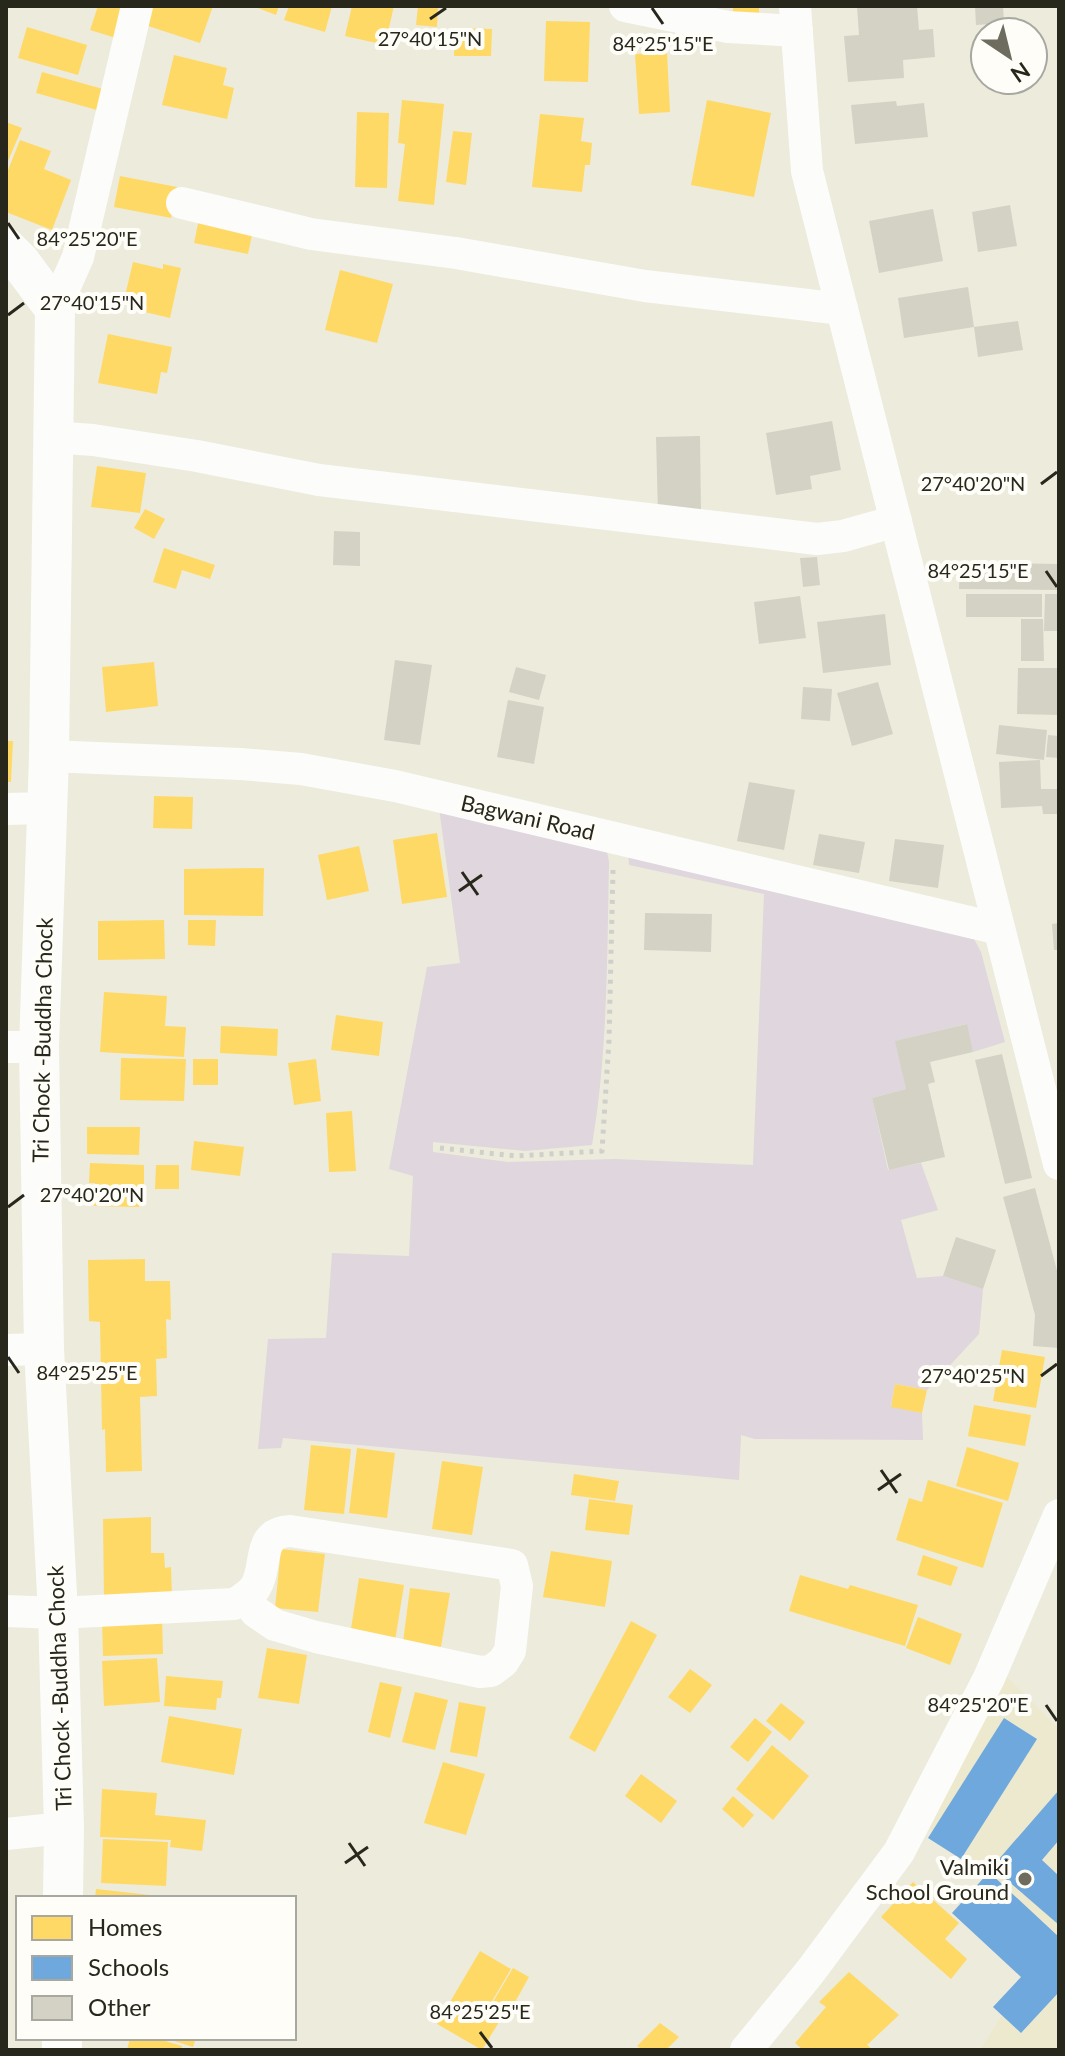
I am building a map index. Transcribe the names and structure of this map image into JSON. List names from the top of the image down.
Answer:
{
  "streets": {
    "street": ["Bagwani Road", "Tri Chock -Buddha Chock"]
  },
  "crossings": [
    ["Bagwani Road", "Tri Chock -Buddha Chock"]
  ],
  "places": ["Valmiki School Ground"],
  "legend": ["Homes", "Schools", "Other"],
  "north": "bottom right",
  "coordinates": [
    "27°40'15\"N",
    "84°25'15\"E",
    "84°25'20\"E",
    "27°40'20\"N",
    "84°25'25\"E",
    "27°40'25\"N"
  ]
}
